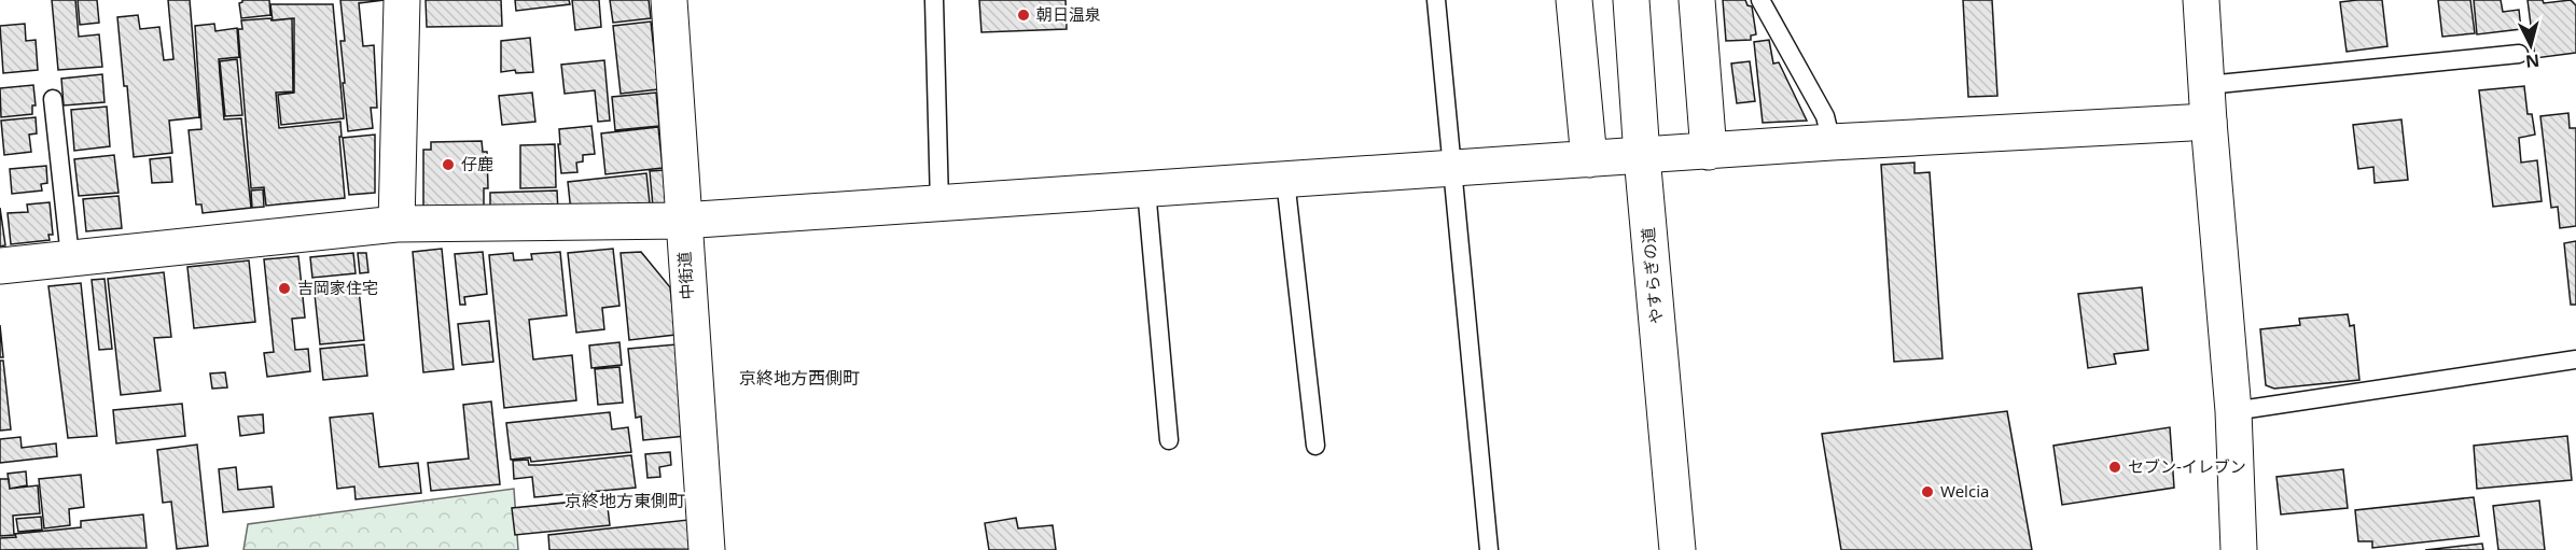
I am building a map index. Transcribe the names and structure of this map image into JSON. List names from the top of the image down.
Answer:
{
  "streets": {
    "street": ["中街道", "やすらぎの道"]
  },
  "districts": ["京終地方西側町", "京終地方東側町"],
  "places": [
    "朝日温泉",
    "仔鹿",
    "吉岡家住宅",
    "セブン-イレブン",
    "Welcia"
  ],
  "north": "bottom"
}
